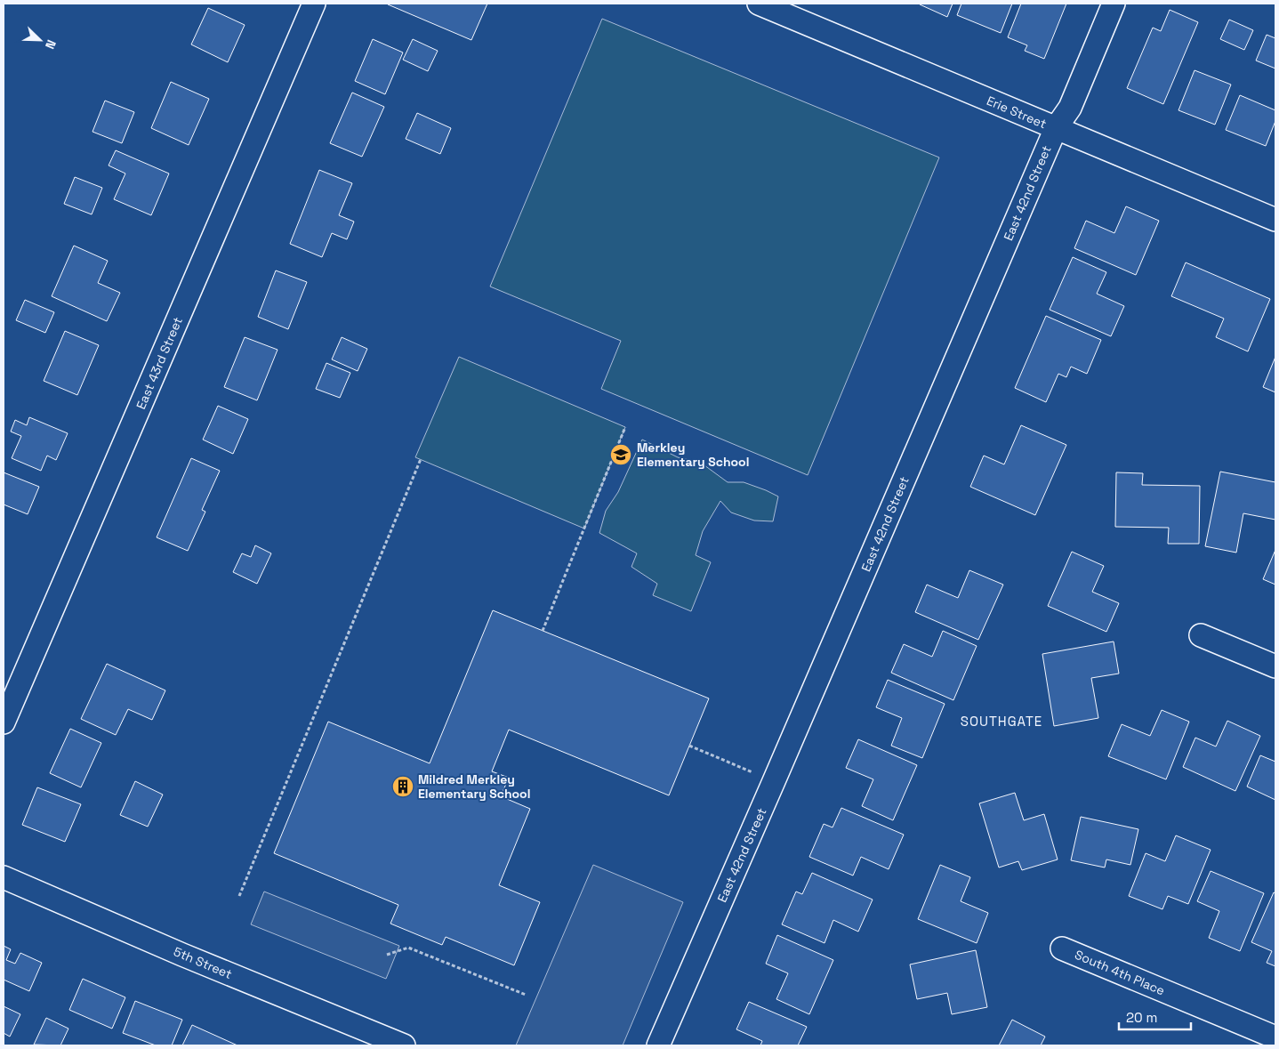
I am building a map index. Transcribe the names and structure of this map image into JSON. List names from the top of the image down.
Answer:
{
  "streets": {
    "street": [
      "Erie Street",
      "East 42nd Street",
      "East 43rd Street",
      "5th Street",
      "South 4th Place"
    ]
  },
  "crossings": [
    ["Erie Street", "East 42nd Street"]
  ],
  "districts": ["SOUTHGATE"],
  "places": {
    "school or university": ["Merkley Elementary School"],
    "building": ["Mildred Merkley Elementary School"]
  },
  "scale_bar": "20 m",
  "north": "bottom right"
}
